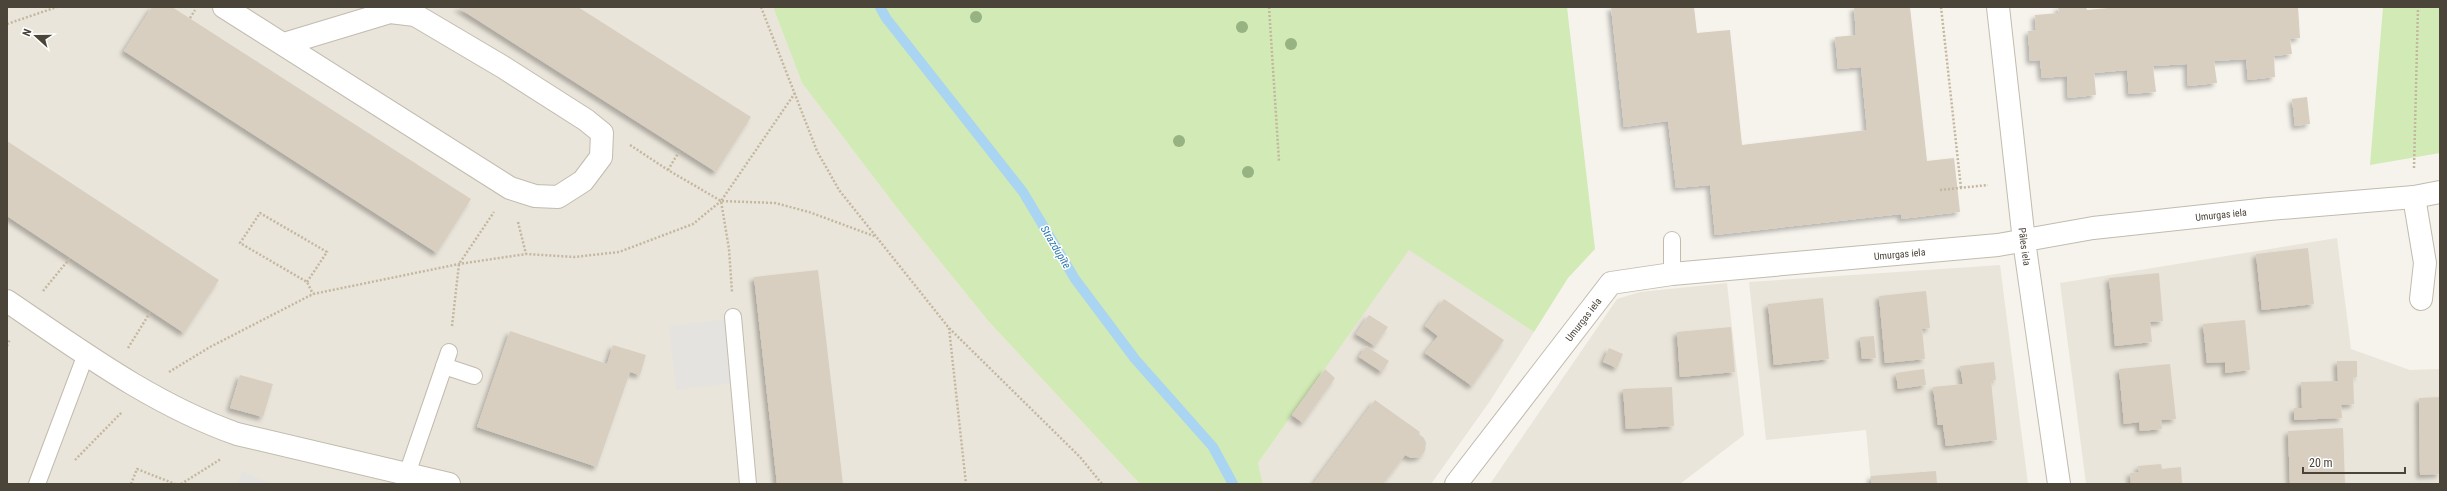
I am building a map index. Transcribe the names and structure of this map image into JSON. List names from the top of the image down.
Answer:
{
  "streets": {
    "street": ["Umurgas iela", "Pāles iela"]
  },
  "crossings": [
    ["Umurgas iela", "Pāles iela"]
  ],
  "water": ["Strazdupīte"],
  "scale_bar": "20 m",
  "north": "left"
}
